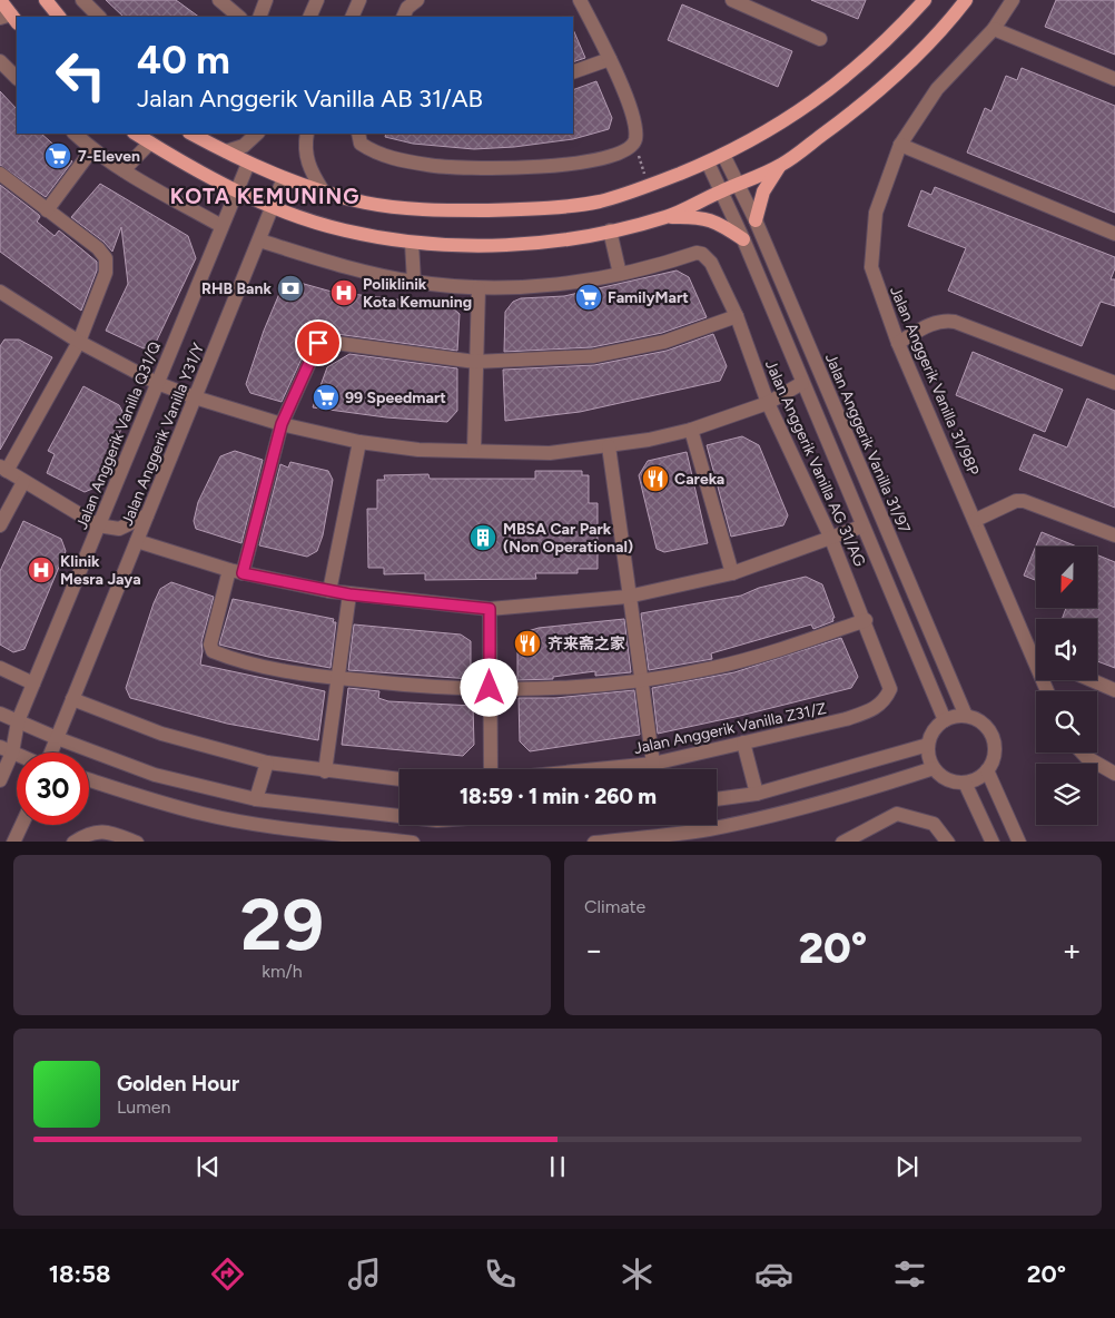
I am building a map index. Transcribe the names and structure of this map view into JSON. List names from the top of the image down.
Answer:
{
  "streets": {
    "street": [
      "Jalan Anggerik Vanilla 31/98P",
      "Jalan Anggerik Vanilla Y31/Y",
      "Jalan Anggerik Vanilla Q31/Q",
      "Jalan Anggerik Vanilla 31/97",
      "Jalan Anggerik Vanilla AG 31/AG",
      "Jalan Anggerik Vanilla Z31/Z"
    ]
  },
  "crossings": [
    ["Jalan Anggerik Vanilla AG 31/AG", "Jalan Anggerik Vanilla Z31/Z"]
  ],
  "districts": ["KOTA KEMUNING"],
  "places": {
    "supermarket": ["7-Eleven", "FamilyMart", "99 Speedmart"],
    "bank": ["RHB Bank"],
    "hospital": ["Poliklinik Kota Kemuning", "Klinik Mesra Jaya"],
    "restaurant": ["Careka", "齐来斋之家"],
    "building": ["MBSA Car Park (Non Operational)"]
  },
  "north": "bottom",
  "page": {
    "turn": ["40 m", "Jalan Anggerik Vanilla AB 31/AB"],
    "limit": "30",
    "trip": "18:59 · 1 min · 260 m",
    "tile": [
      ["29", "km/h"],
      "Climate"
    ],
    "heat": ["−", "20°", "+"],
    "song": ["Golden Hour", "Lumen"],
    "tabs": ["18:58", "20°"]
  }
}
